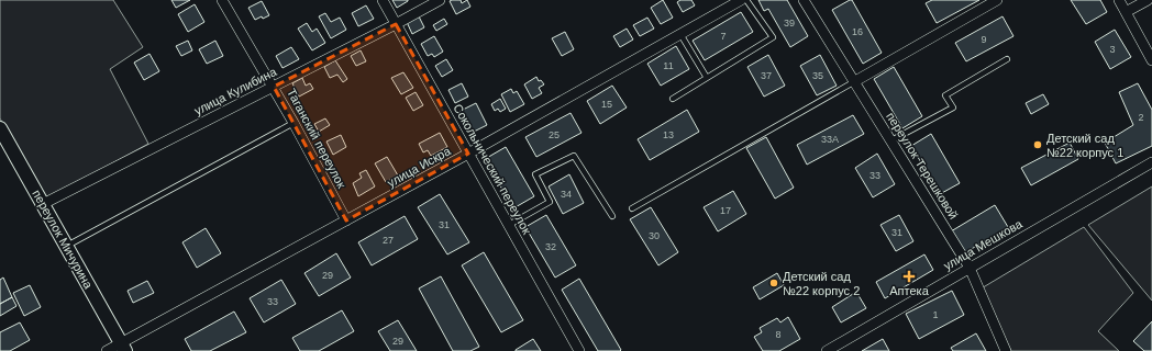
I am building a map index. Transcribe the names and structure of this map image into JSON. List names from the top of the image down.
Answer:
{
  "streets": {
    "main road": ["переулок Мичурина"],
    "street": [
      "улица Кулибина",
      "Таганский переулок",
      "переулок Терешковой",
      "улица Искра",
      "Сокольнический переулок",
      "улица Мешкова"
    ]
  },
  "crossings": [
    ["улица Кулибина", "Таганский переулок"],
    ["улица Кулибина", "Сокольнический переулок"],
    ["улица Кулибина", "переулок Мичурина"],
    ["Таганский переулок", "улица Искра"],
    ["переулок Терешковой", "улица Мешкова"],
    ["улица Искра", "Сокольнический переулок"],
    ["улица Искра", "переулок Мичурина"]
  ],
  "places": {
    "other": ["Детский сад №22 корпус 1", "Детский сад №22 корпус 2"],
    "health": ["Аптека"]
  },
  "house_numbers": [
    "39",
    "16",
    "7",
    "9",
    "3",
    "11",
    "37",
    "35",
    "15",
    "2",
    "25",
    "13",
    "33А",
    "33",
    "34",
    "17",
    "31",
    "31",
    "30",
    "27",
    "32",
    "29",
    "33",
    "1",
    "8",
    "29"
  ]
}
